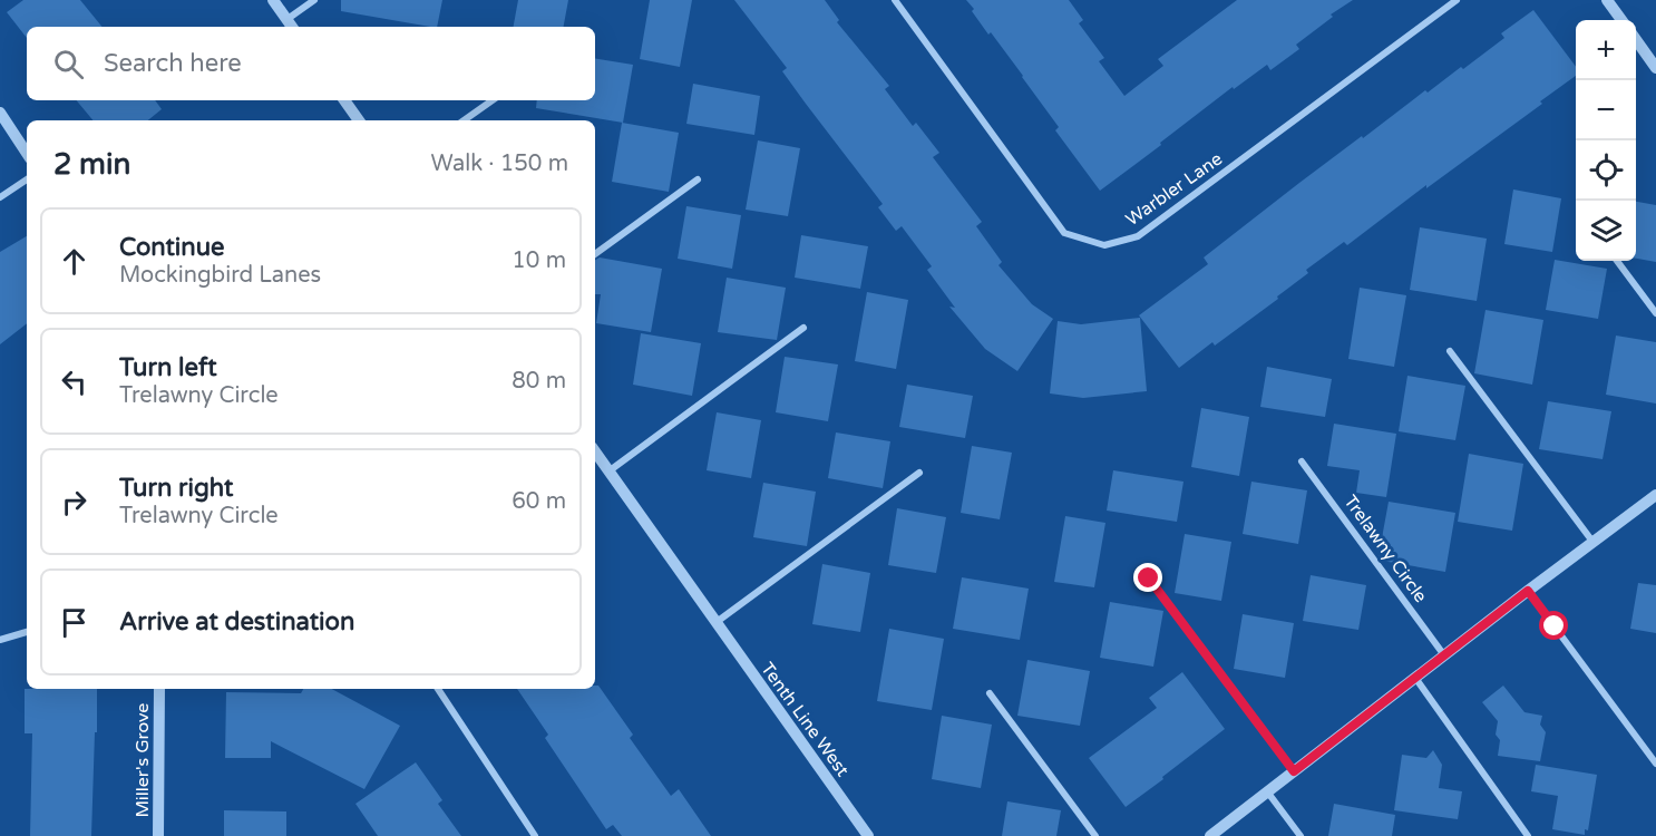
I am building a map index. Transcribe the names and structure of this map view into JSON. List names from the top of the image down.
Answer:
{
  "streets": {
    "street": [
      "Warbler Lane",
      "Trelawny Circle",
      "Tenth Line West",
      "Miller's Grove"
    ]
  },
  "page": {
    "map_buttons": ["+", "−"],
    "search": "Search here",
    "heading": ["2 min", "Walk · 150 m"],
    "list": [
      ["Continue", "Mockingbird Lanes", "10 m"],
      ["Turn left", "Trelawny Circle", "80 m"],
      ["Turn right", "Trelawny Circle", "60 m"],
      "Arrive at destination"
    ]
  }
}
